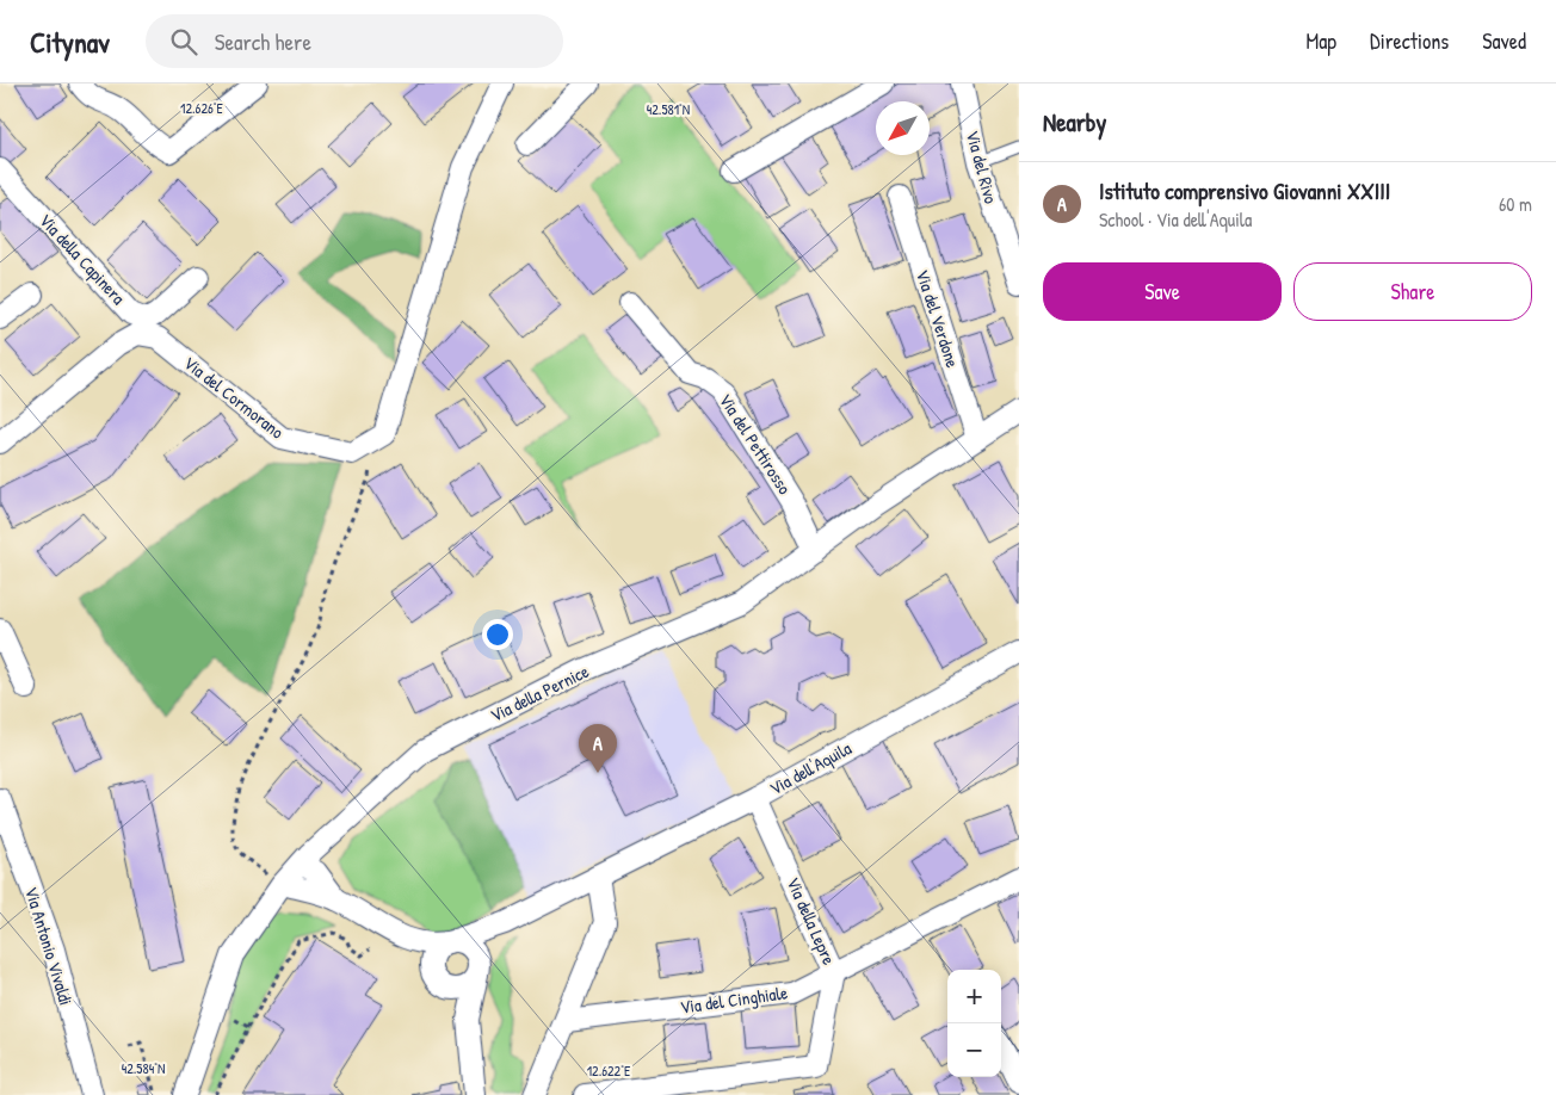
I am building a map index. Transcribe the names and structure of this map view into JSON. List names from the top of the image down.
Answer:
{
  "streets": {
    "street": [
      "Via del Rivo",
      "Via della Capinera",
      "Via del Verdone",
      "Via del Cormorano",
      "Via del Pettirosso",
      "Via della Pernice",
      "Via dell'Aquila",
      "Via della Lepre",
      "Via Antonio Vivaldi",
      "Via del Cinghiale"
    ]
  },
  "crossings": [
    ["Via del Verdone", "Via della Pernice"],
    ["Via del Pettirosso", "Via della Pernice"],
    ["Via della Pernice", "Via dell'Aquila"],
    ["Via dell'Aquila", "Via della Lepre"],
    ["Via della Lepre", "Via del Cinghiale"]
  ],
  "north": "bottom left",
  "page": {
    "header": "Citynav",
    "search": "Search here",
    "nav": ["Map", "Directions", "Saved"],
    "heading": "Nearby",
    "list": [
      {
        "mark": "A",
        "name": "Istituto comprensivo Giovanni XXIII",
        "note": "School · Via dell'Aquila",
        "value": "60 m"
      }
    ],
    "buttons": ["Save", "Share"],
    "pins": "A",
    "map_buttons": ["+", "−"]
  },
  "coordinates": [
    "12.626°E",
    "42.581°N",
    "42.584°N",
    "12.622°E"
  ]
}
